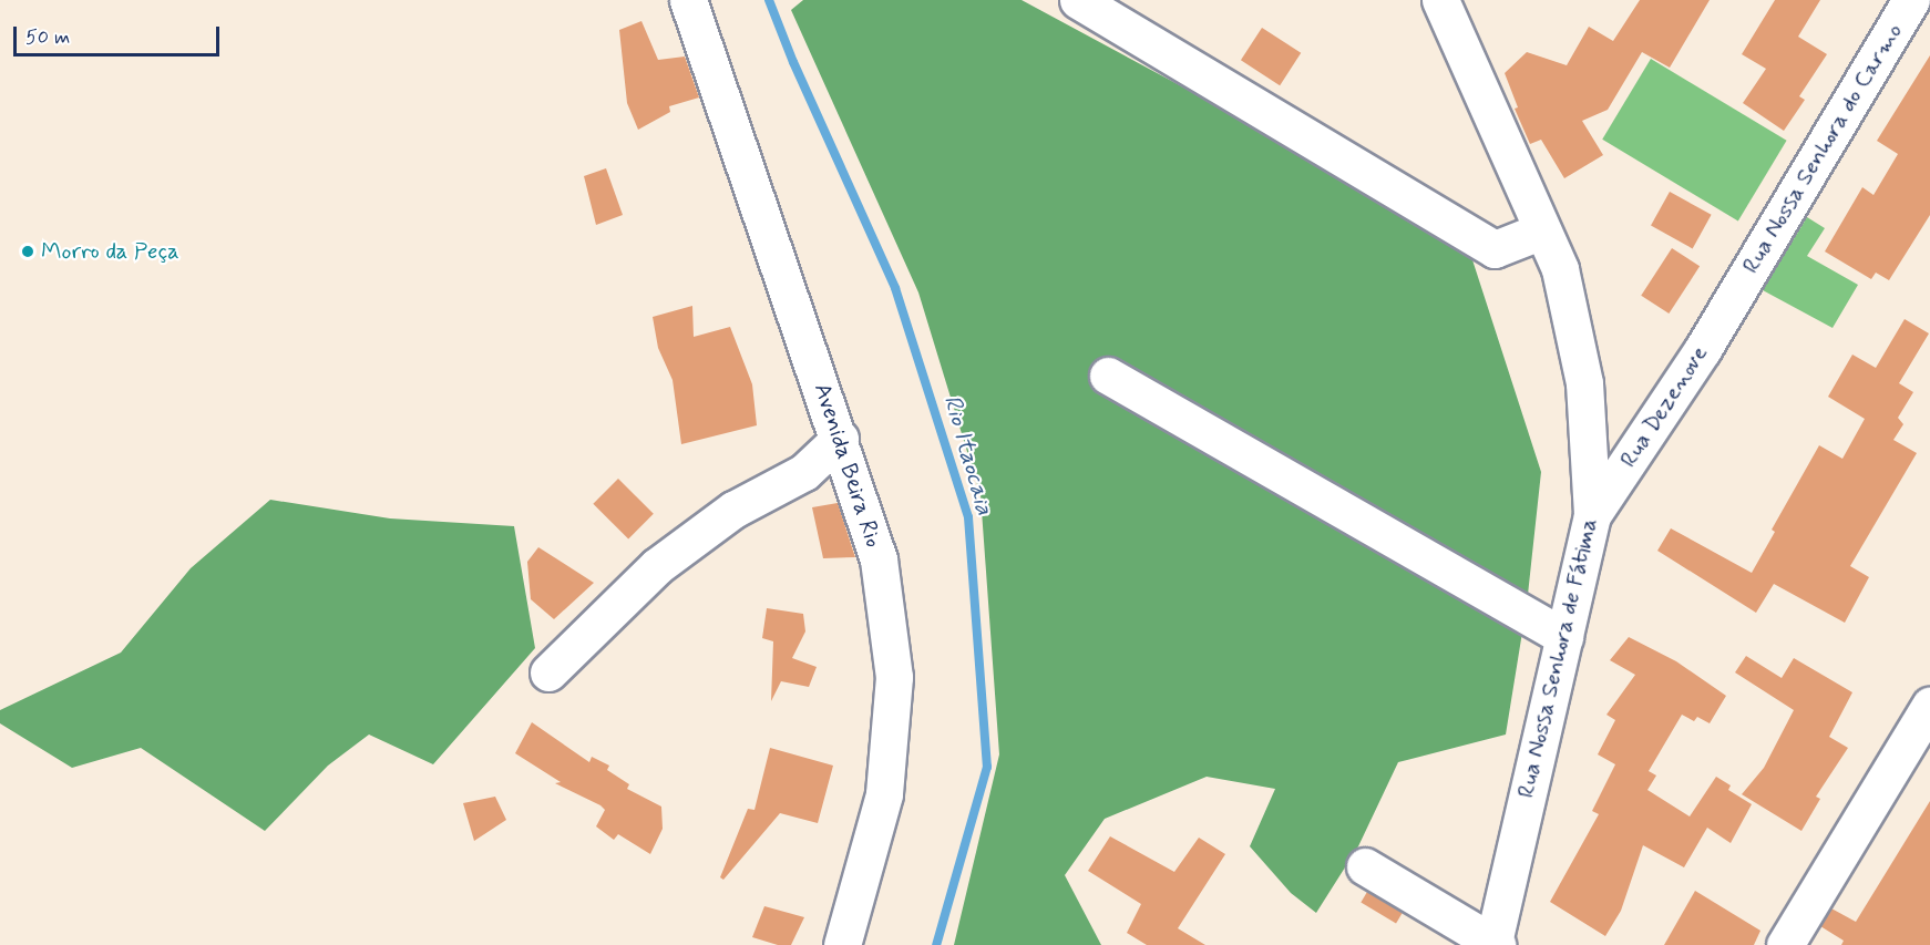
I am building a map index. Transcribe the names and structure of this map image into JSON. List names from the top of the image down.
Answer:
{
  "streets": {
    "street": [
      "Rua Nossa Senhora do Carmo",
      "Rua Dezenove",
      "Avenida Beira Rio",
      "Rua Nossa Senhora de Fátima"
    ]
  },
  "crossings": [
    ["Rua Nossa Senhora do Carmo", "Rua Dezenove"],
    ["Rua Dezenove", "Rua Nossa Senhora de Fátima"]
  ],
  "water": ["Rio Itaocaia"],
  "places": ["Morro da Peça"],
  "scale_bar": "50 m"
}
